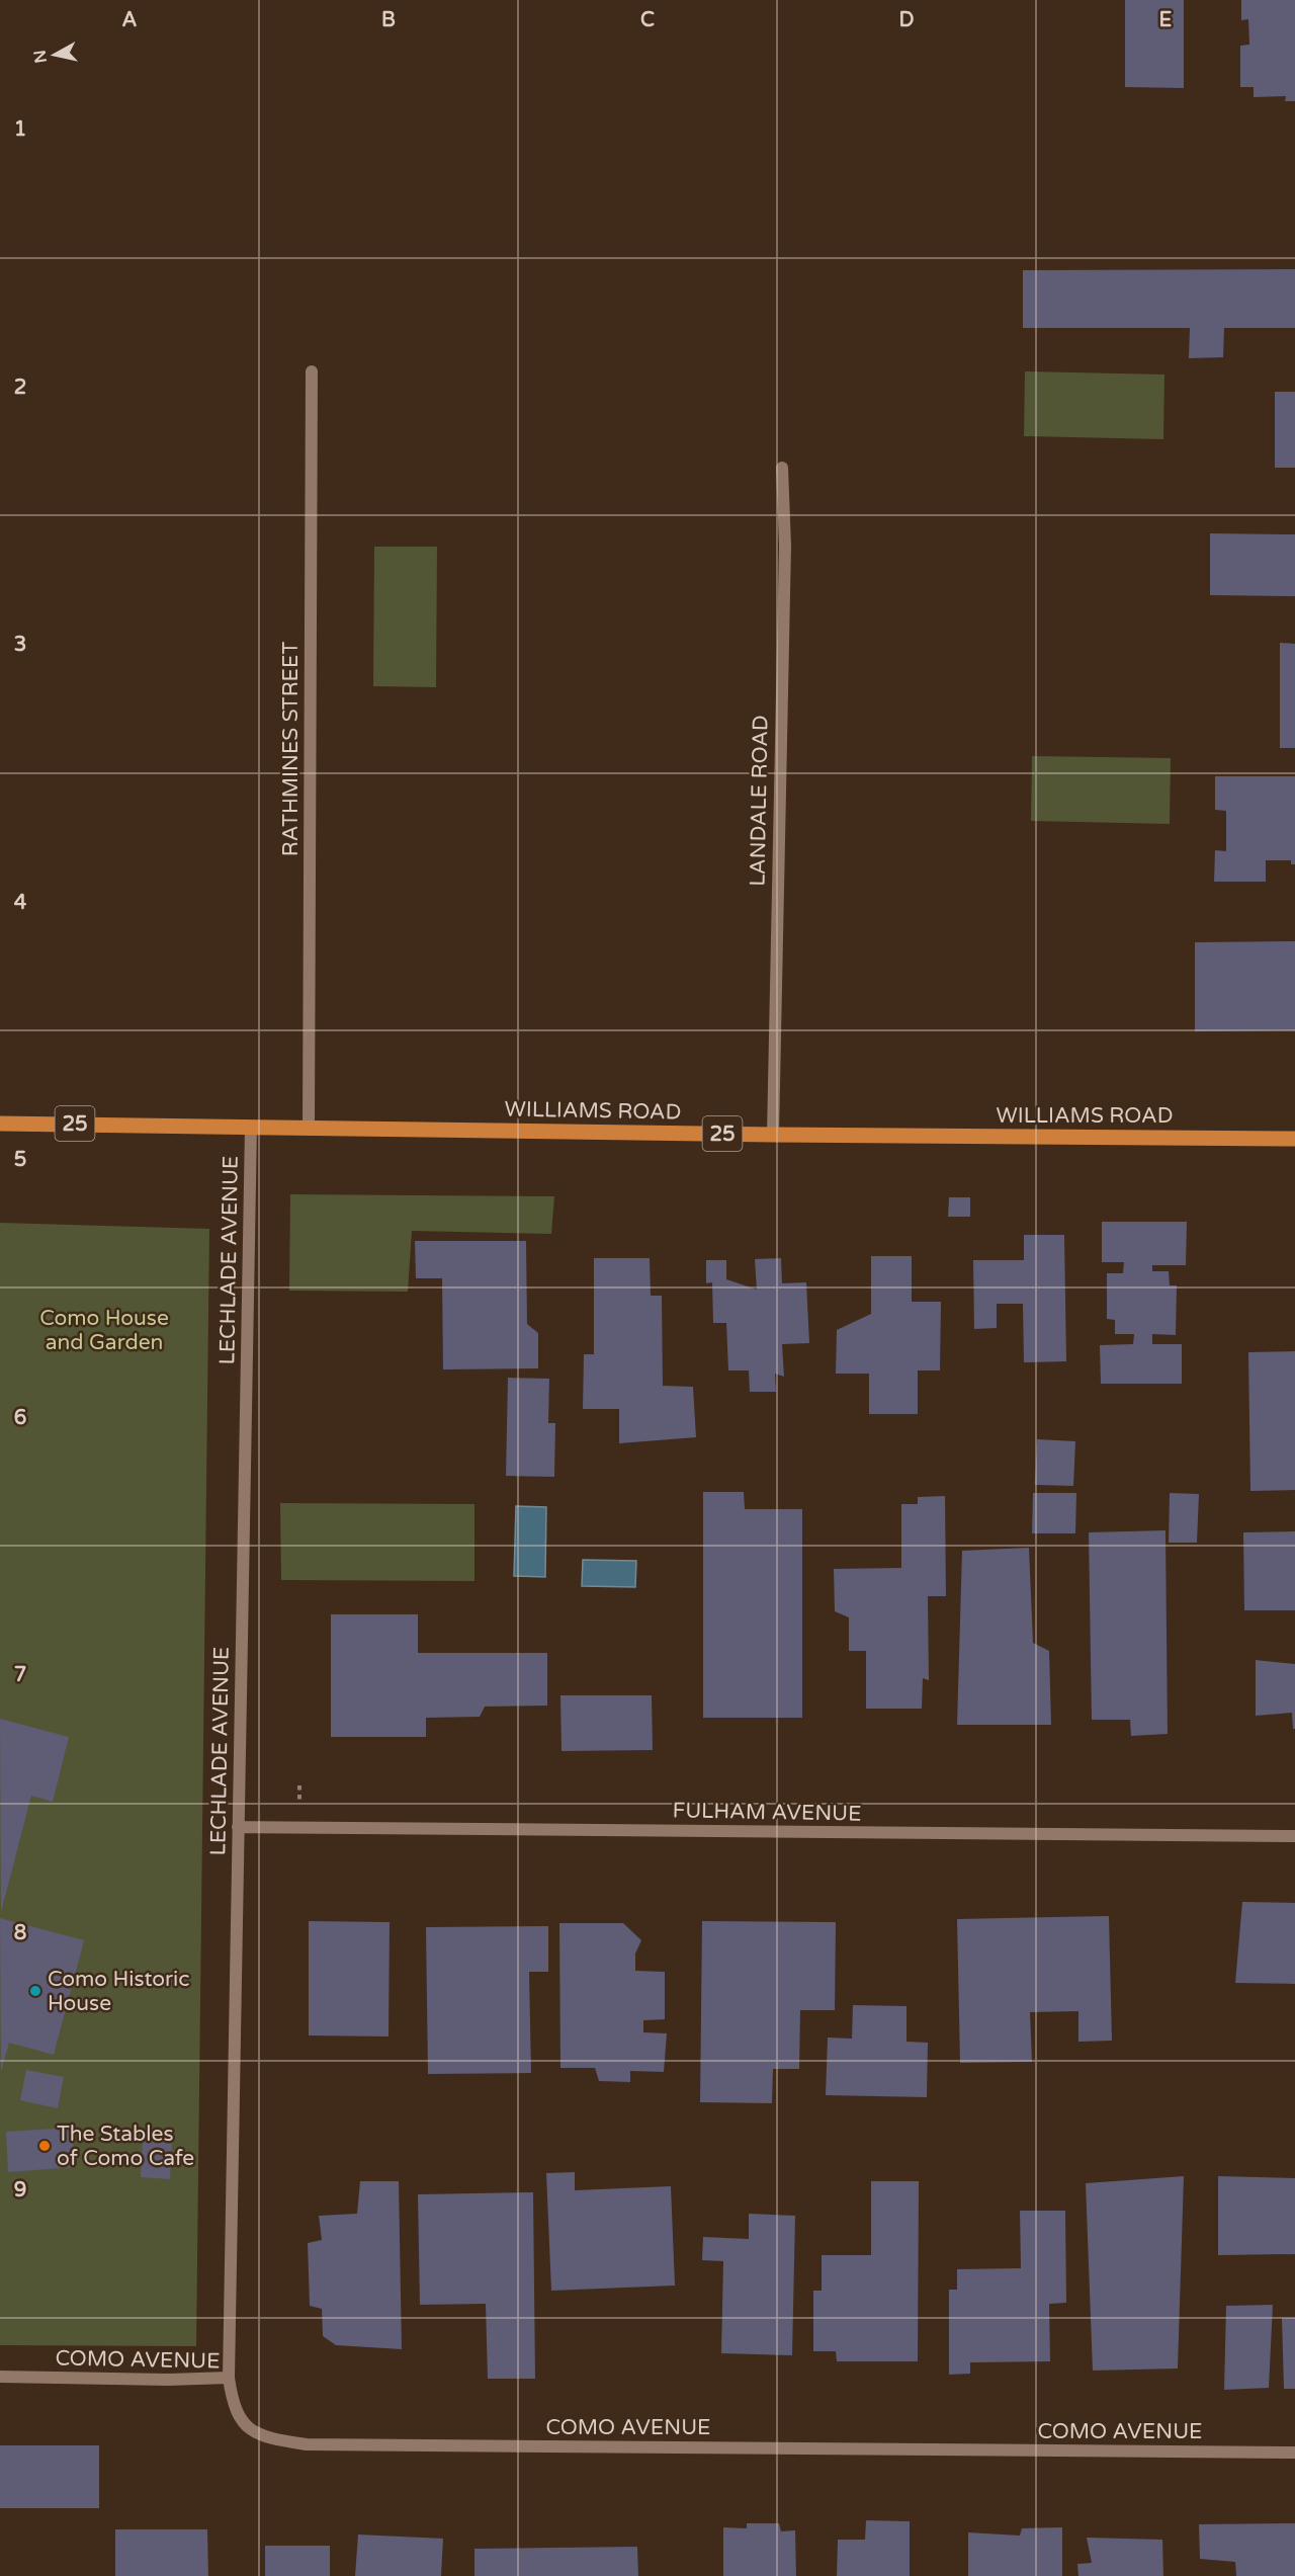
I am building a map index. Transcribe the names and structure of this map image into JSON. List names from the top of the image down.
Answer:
{
  "streets": {
    "main road": ["WILLIAMS ROAD", "25"],
    "street": [
      "RATHMINES STREET",
      "LANDALE ROAD",
      "LECHLADE AVENUE",
      "FULHAM AVENUE",
      "COMO AVENUE"
    ]
  },
  "crossings": [
    ["RATHMINES STREET", "WILLIAMS ROAD"],
    ["LANDALE ROAD", "WILLIAMS ROAD"],
    ["WILLIAMS ROAD", "LECHLADE AVENUE"],
    ["LECHLADE AVENUE", "FULHAM AVENUE"],
    ["LECHLADE AVENUE", "COMO AVENUE"]
  ],
  "parks": ["Como House and Garden"],
  "places": ["Como Historic House", "The Stables of Como Cafe"],
  "north": "left",
  "grid": {
    "columns": [
      "A",
      "B",
      "C",
      "D",
      "E"
    ],
    "rows": [
      "1",
      "2",
      "3",
      "4",
      "5",
      "6",
      "7",
      "8",
      "9"
    ]
  }
}
